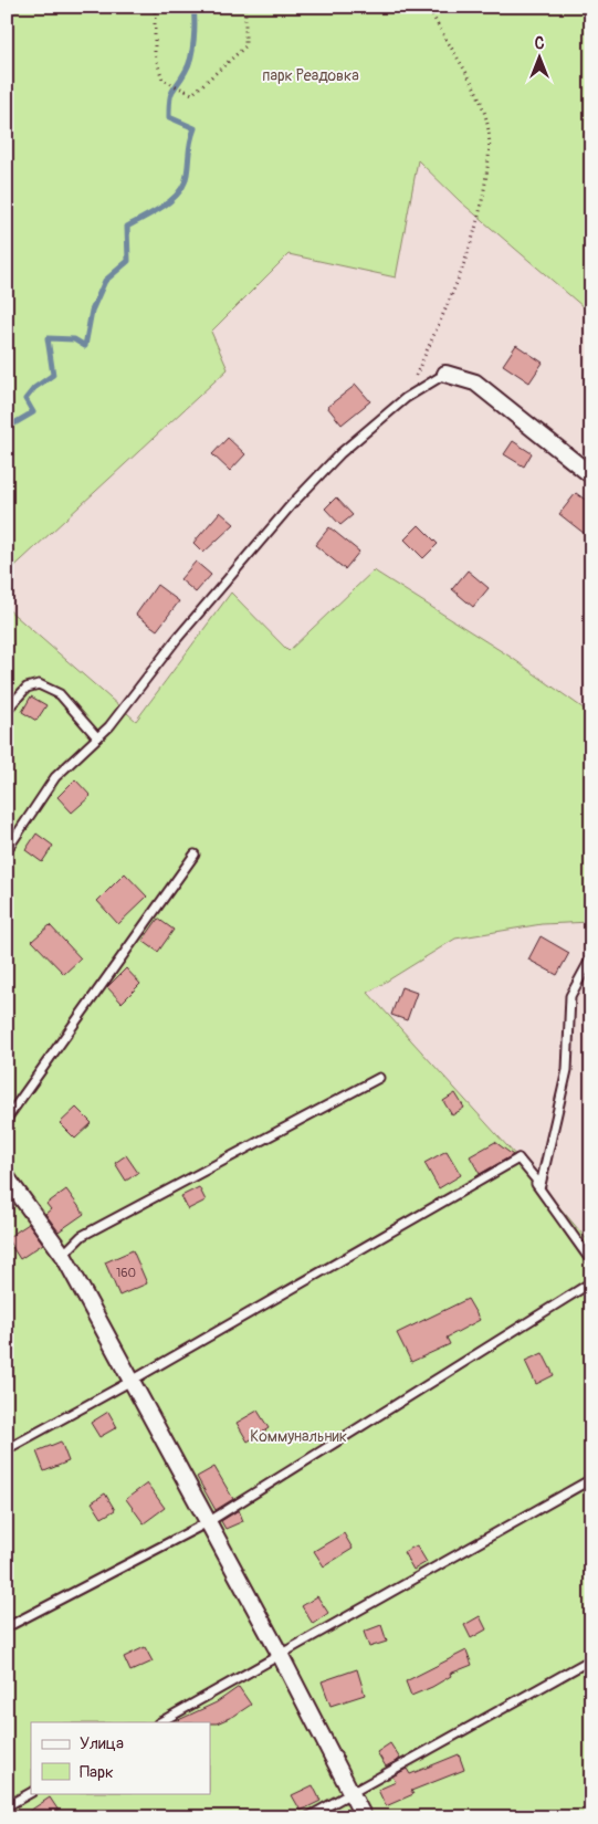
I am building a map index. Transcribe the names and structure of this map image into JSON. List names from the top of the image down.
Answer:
{
  "parks": ["парк Реадовка", "Коммунальник"],
  "house_numbers": ["160"],
  "legend": ["Улица", "Парк"],
  "north": "top"
}
